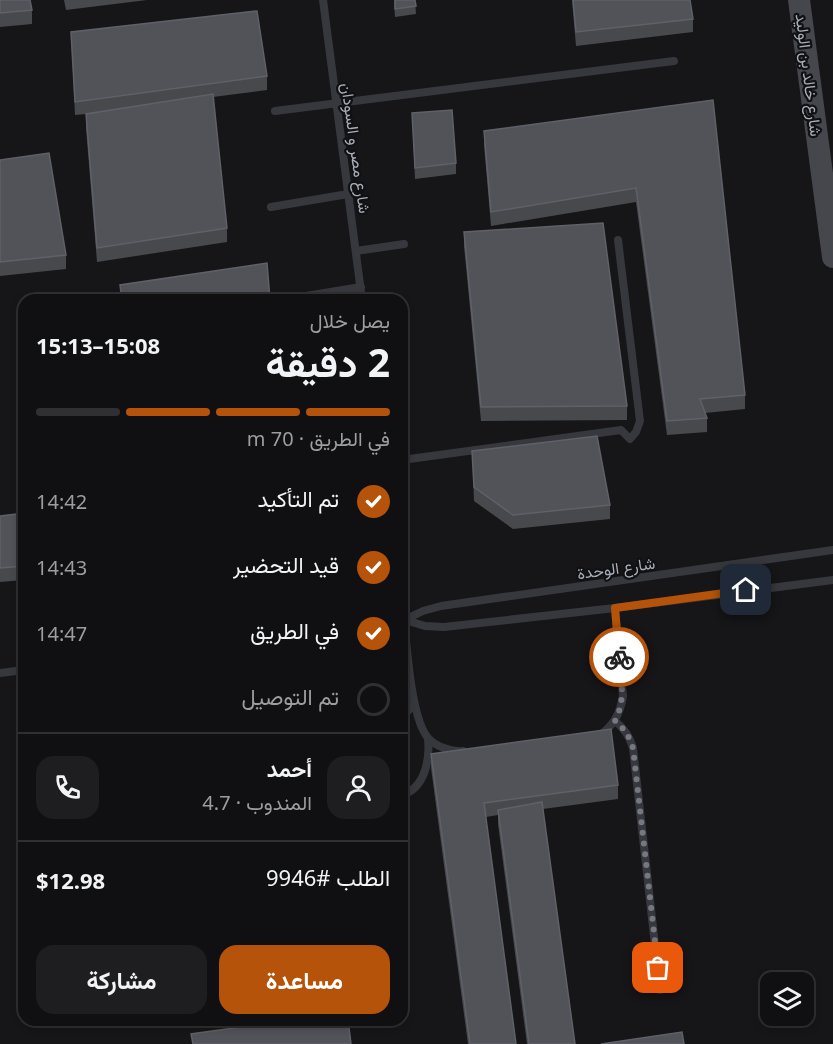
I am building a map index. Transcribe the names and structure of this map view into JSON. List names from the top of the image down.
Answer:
{
  "streets": {
    "main road": ["شارع خالد بن الوليد"],
    "lane": ["شارع مصر و السودان", "شارع الوحدة"]
  },
  "page": {
    "heading": ["2 دقيقة", "يصل خلال", "15:08–15:13"],
    "panel": [
      "أحمد",
      "المندوب · 4.7",
      "الطلب #9946",
      "$12.98"
    ],
    "bar": "في الطريق · 70 m",
    "list": [
      ["تم التأكيد", "14:42"],
      ["قيد التحضير", "14:43"],
      ["في الطريق", "14:47"],
      "تم التوصيل"
    ],
    "buttons": ["مساعدة", "مشاركة"]
  }
}
